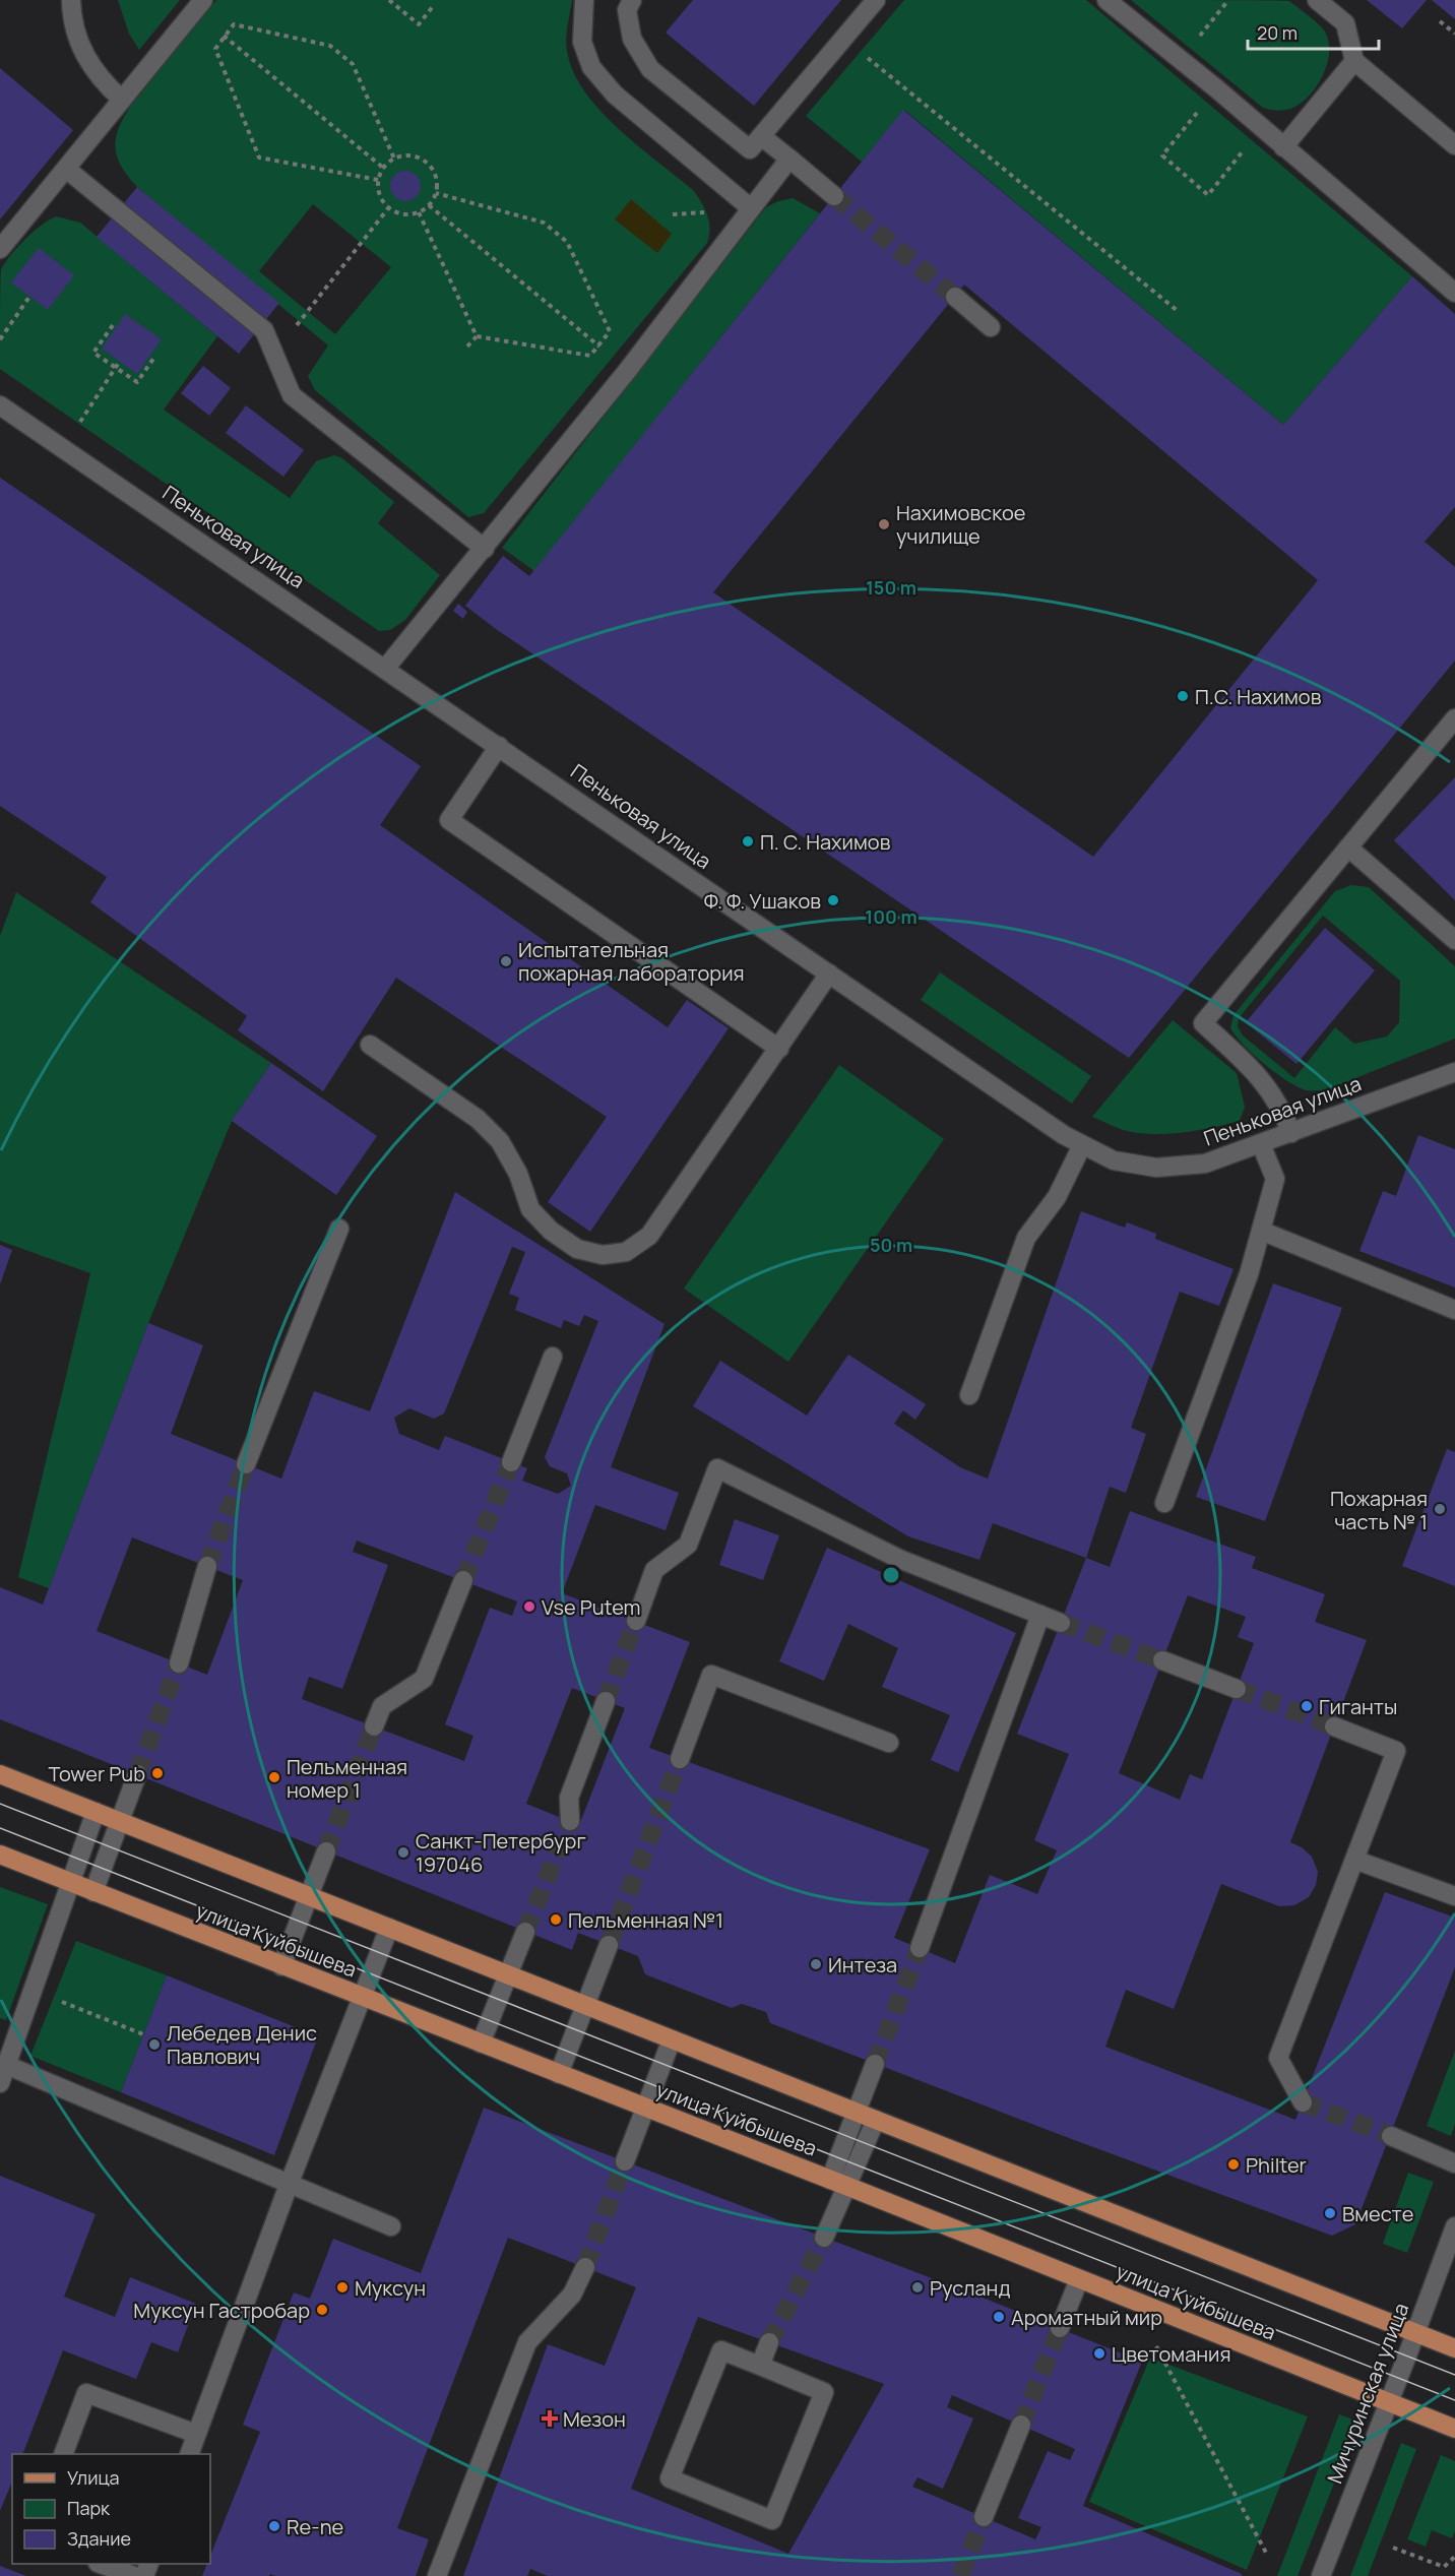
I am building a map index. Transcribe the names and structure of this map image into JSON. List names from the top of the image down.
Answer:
{
  "streets": {
    "main road": ["улица Куйбышева"],
    "street": ["Пеньковая улица", "Мичуринская улица"]
  },
  "crossings": [
    ["улица Куйбышева", "Мичуринская улица"]
  ],
  "places": {
    "other": [
      "Нахимовское училище",
      "П.С. Нахимов",
      "П. С. Нахимов",
      "Ф. Ф. Ушаков",
      "Испытательная пожарная лаборатория",
      "Пожарная часть № 1",
      "Vse Putem",
      "Гиганты",
      "Tower Pub",
      "Пельменная номер 1",
      "Санкт-Петербург 197046",
      "Пельменная №1",
      "Интеза",
      "Лебедев Денис Павлович",
      "Philter",
      "Вместе",
      "Муксун",
      "Русланд",
      "Муксун Гастробар",
      "Ароматный мир",
      "Цветомания",
      "Re-ne"
    ],
    "health": ["Мезон"]
  },
  "legend": ["Улица", "Парк", "Здание"],
  "scale_bar": "20 m",
  "rings": ["150 m", "100 m", "50 m"]
}
